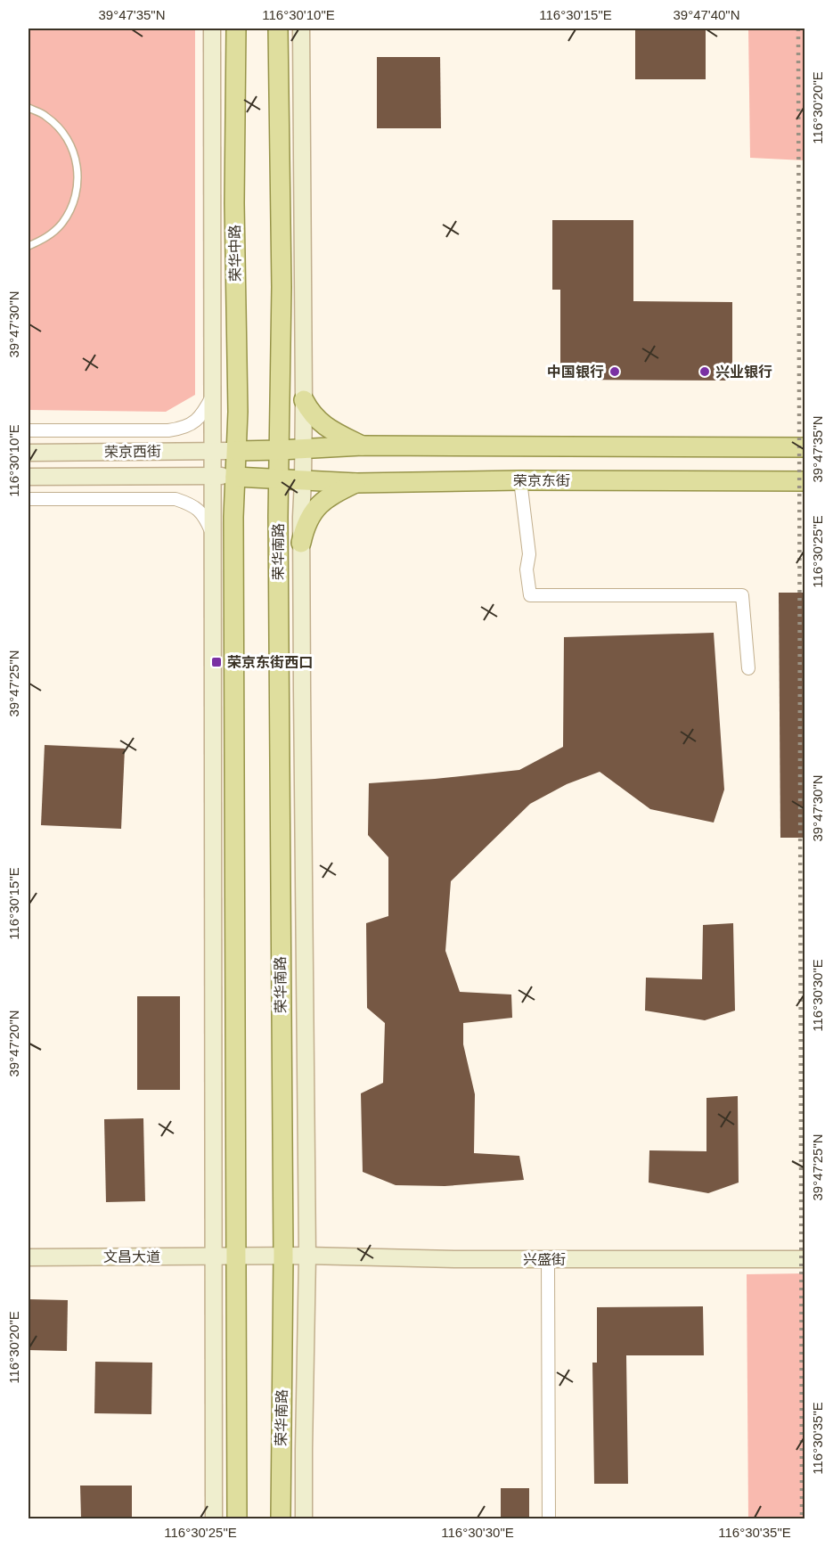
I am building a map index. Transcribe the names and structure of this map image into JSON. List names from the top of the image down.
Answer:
{
  "streets": {
    "main road": ["荣华中路", "荣京东街", "荣华南路"],
    "street": ["荣京西街", "文昌大道", "兴盛街"]
  },
  "crossings": [
    ["荣华中路", "荣京西街"],
    ["荣华中路", "荣京东街"],
    ["荣京西街", "荣京东街"],
    ["荣京东街", "荣华南路"],
    ["荣华南路", "兴盛街"],
    ["文昌大道", "兴盛街"]
  ],
  "places": {
    "other": ["中国银行", "兴业银行"],
    "transit": ["荣京东街西口"]
  },
  "coordinates": [
    "39°47'35\"N",
    "116°30'10\"E",
    "116°30'15\"E",
    "39°47'40\"N",
    "116°30'20\"E",
    "39°47'30\"N",
    "116°30'25\"E",
    "39°47'25\"N",
    "116°30'30\"E",
    "39°47'20\"N",
    "116°30'35\"E"
  ]
}
